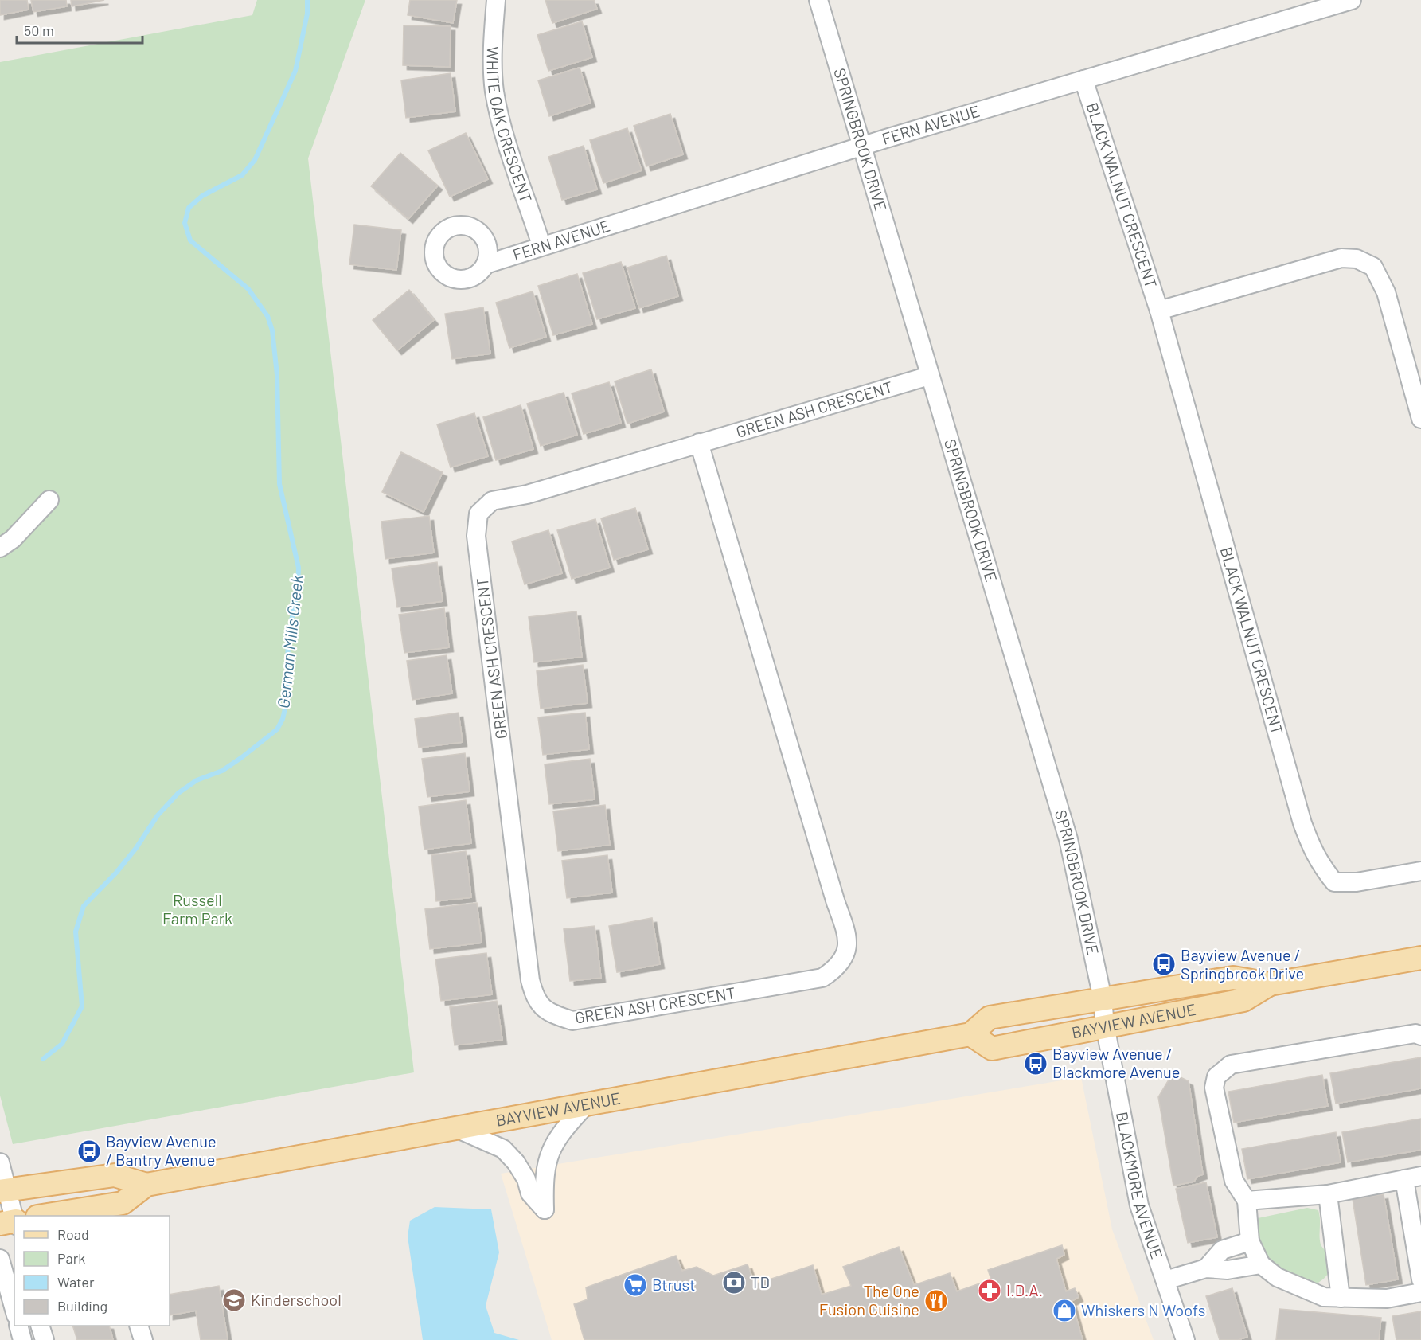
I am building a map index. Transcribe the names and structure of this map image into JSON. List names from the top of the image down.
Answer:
{
  "streets": {
    "main road": ["BAYVIEW AVENUE"],
    "street": [
      "WHITE OAK CRESCENT",
      "FERN AVENUE",
      "SPRINGBROOK DRIVE",
      "BLACK WALNUT CRESCENT",
      "GREEN ASH CRESCENT",
      "BLACKMORE AVENUE"
    ]
  },
  "crossings": [
    ["WHITE OAK CRESCENT", "FERN AVENUE"],
    ["FERN AVENUE", "SPRINGBROOK DRIVE"],
    ["FERN AVENUE", "BLACK WALNUT CRESCENT"],
    ["SPRINGBROOK DRIVE", "GREEN ASH CRESCENT"],
    ["SPRINGBROOK DRIVE", "BAYVIEW AVENUE"],
    ["SPRINGBROOK DRIVE", "BLACKMORE AVENUE"],
    ["BAYVIEW AVENUE", "BLACKMORE AVENUE"]
  ],
  "water": ["German Mills Creek"],
  "parks": ["Russell Farm Park"],
  "places": {
    "bus stop": ["Bayview Avenue / Springbrook Drive", "Bayview Avenue / Blackmore Avenue", "Bayview Avenue / Bantry Avenue"],
    "bank": ["TD"],
    "supermarket": ["Btrust"],
    "pharmacy": ["I.D.A."],
    "school or university": ["Kinderschool"],
    "restaurant": ["The One Fusion Cuisine"],
    "shop": ["Whiskers N Woofs"]
  },
  "legend": [
    "Road",
    "Park",
    "Water",
    "Building"
  ],
  "scale_bar": "50 m"
}
